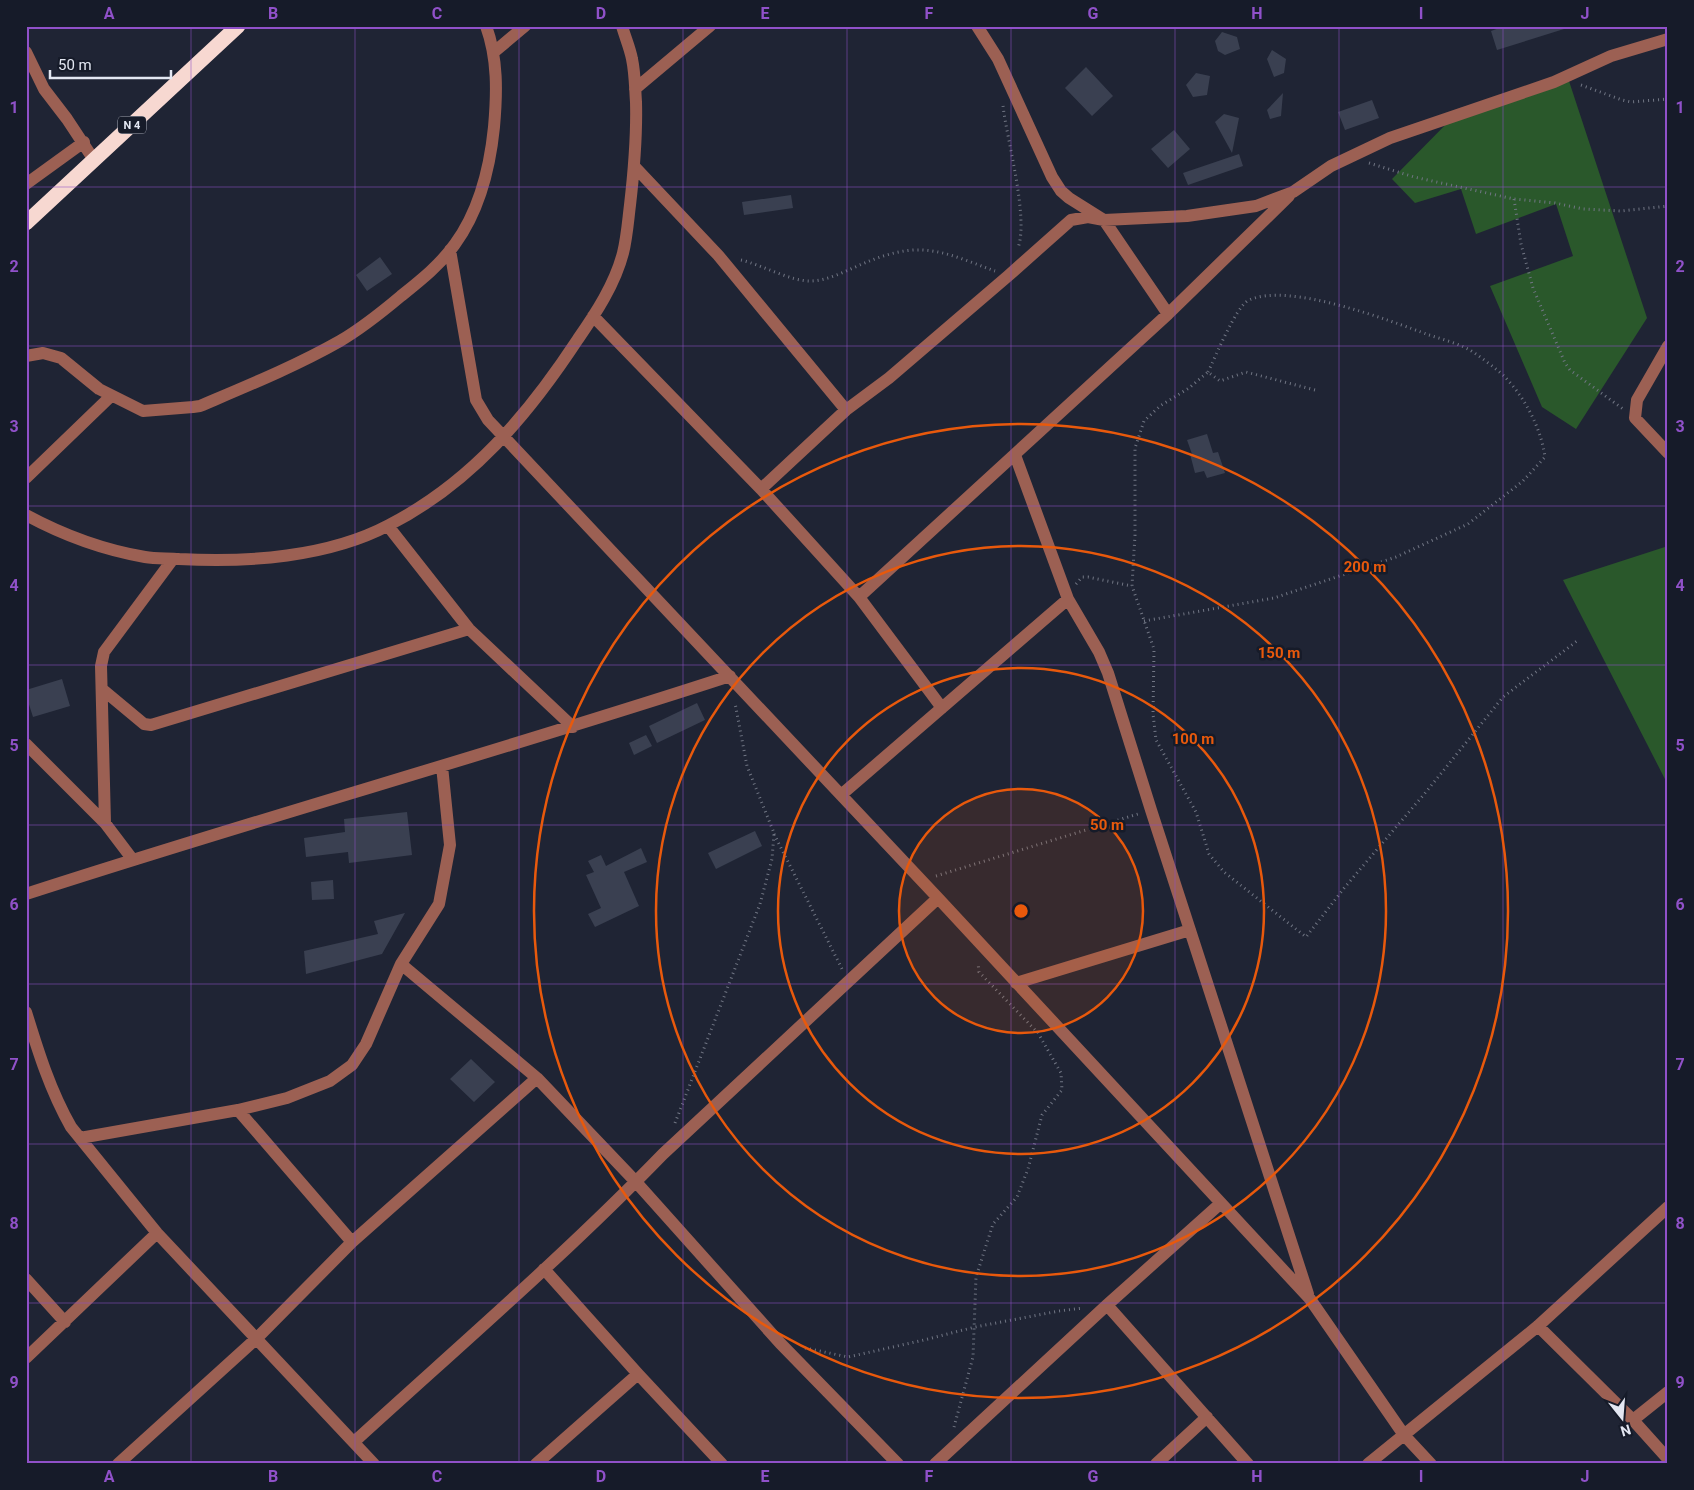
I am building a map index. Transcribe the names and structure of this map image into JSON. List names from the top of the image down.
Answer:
{
  "streets": {
    "highway": ["N 4"]
  },
  "scale_bar": "50 m",
  "north": "bottom",
  "grid": {
    "columns": [
      "A",
      "B",
      "C",
      "D",
      "E",
      "F",
      "G",
      "H",
      "I",
      "J"
    ],
    "rows": [
      "1",
      "2",
      "3",
      "4",
      "5",
      "6",
      "7",
      "8",
      "9"
    ]
  },
  "rings": [
    "200 m",
    "150 m",
    "100 m",
    "50 m"
  ]
}
